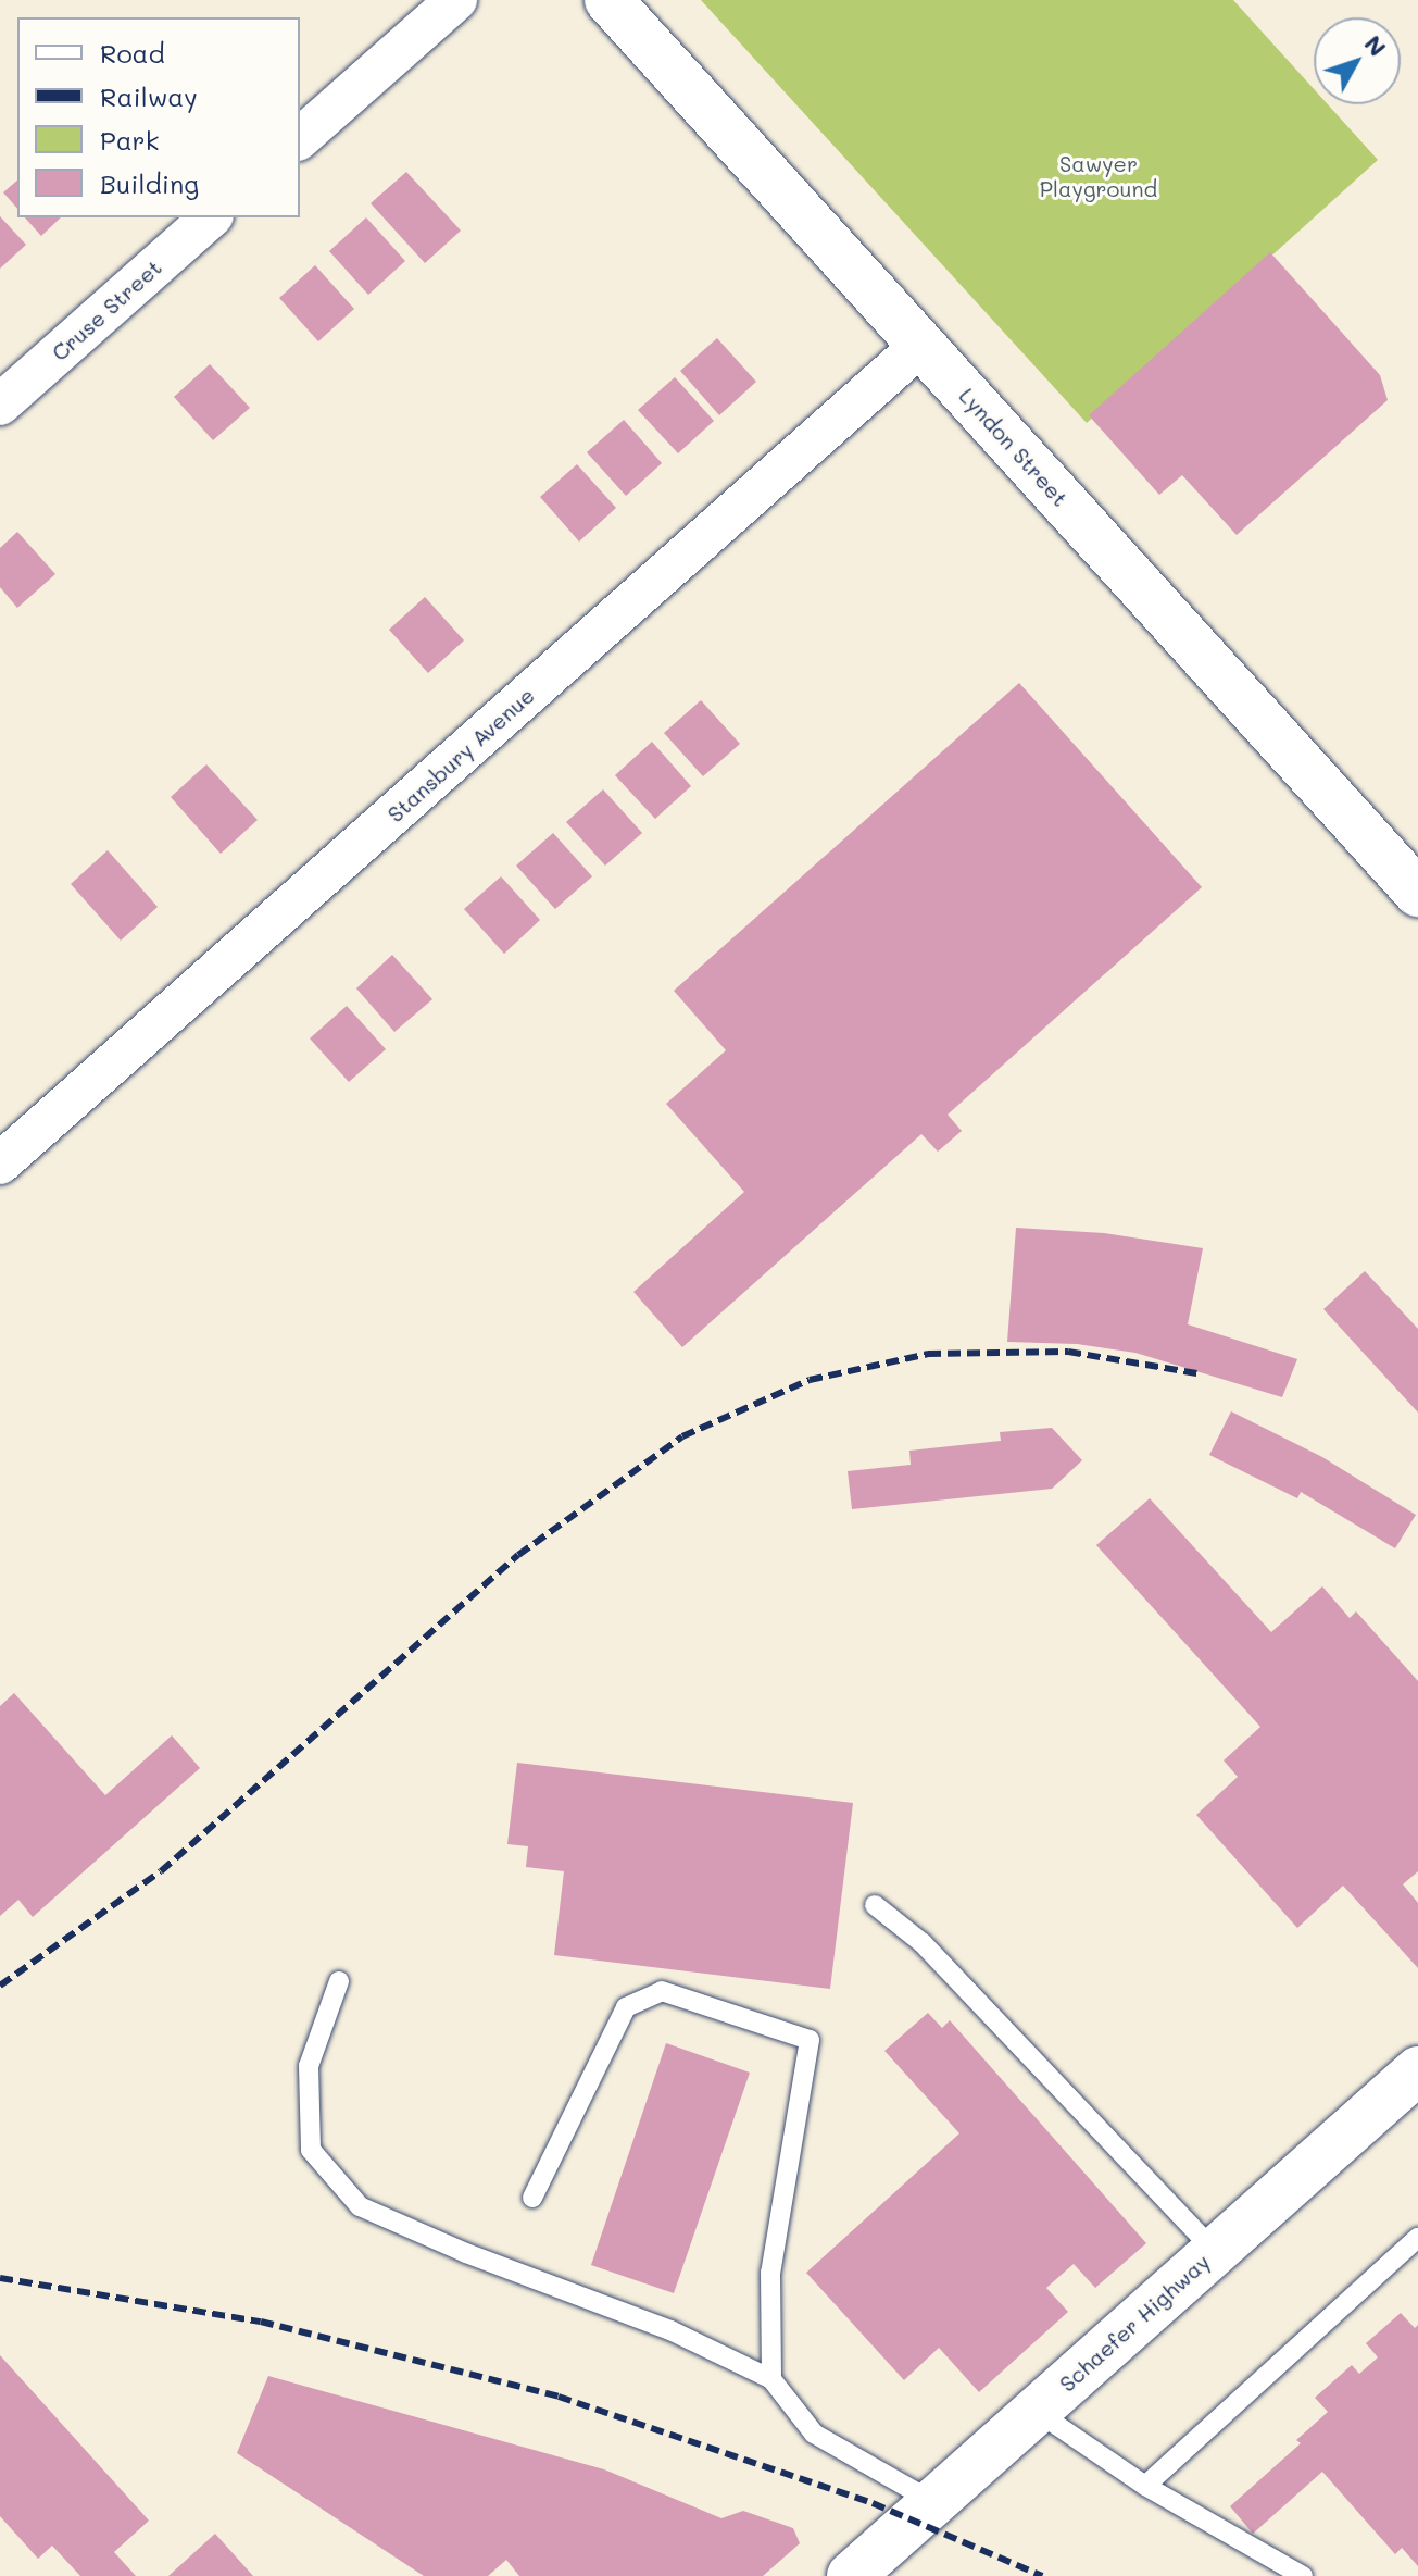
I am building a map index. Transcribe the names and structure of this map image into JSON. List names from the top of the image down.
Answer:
{
  "streets": {
    "street": [
      "Cruse Street",
      "Lyndon Street",
      "Stansbury Avenue",
      "Schaefer Highway"
    ]
  },
  "crossings": [
    ["Lyndon Street", "Stansbury Avenue"]
  ],
  "parks": ["Sawyer Playground"],
  "legend": [
    "Road",
    "Railway",
    "Park",
    "Building"
  ],
  "north": "top right"
}
